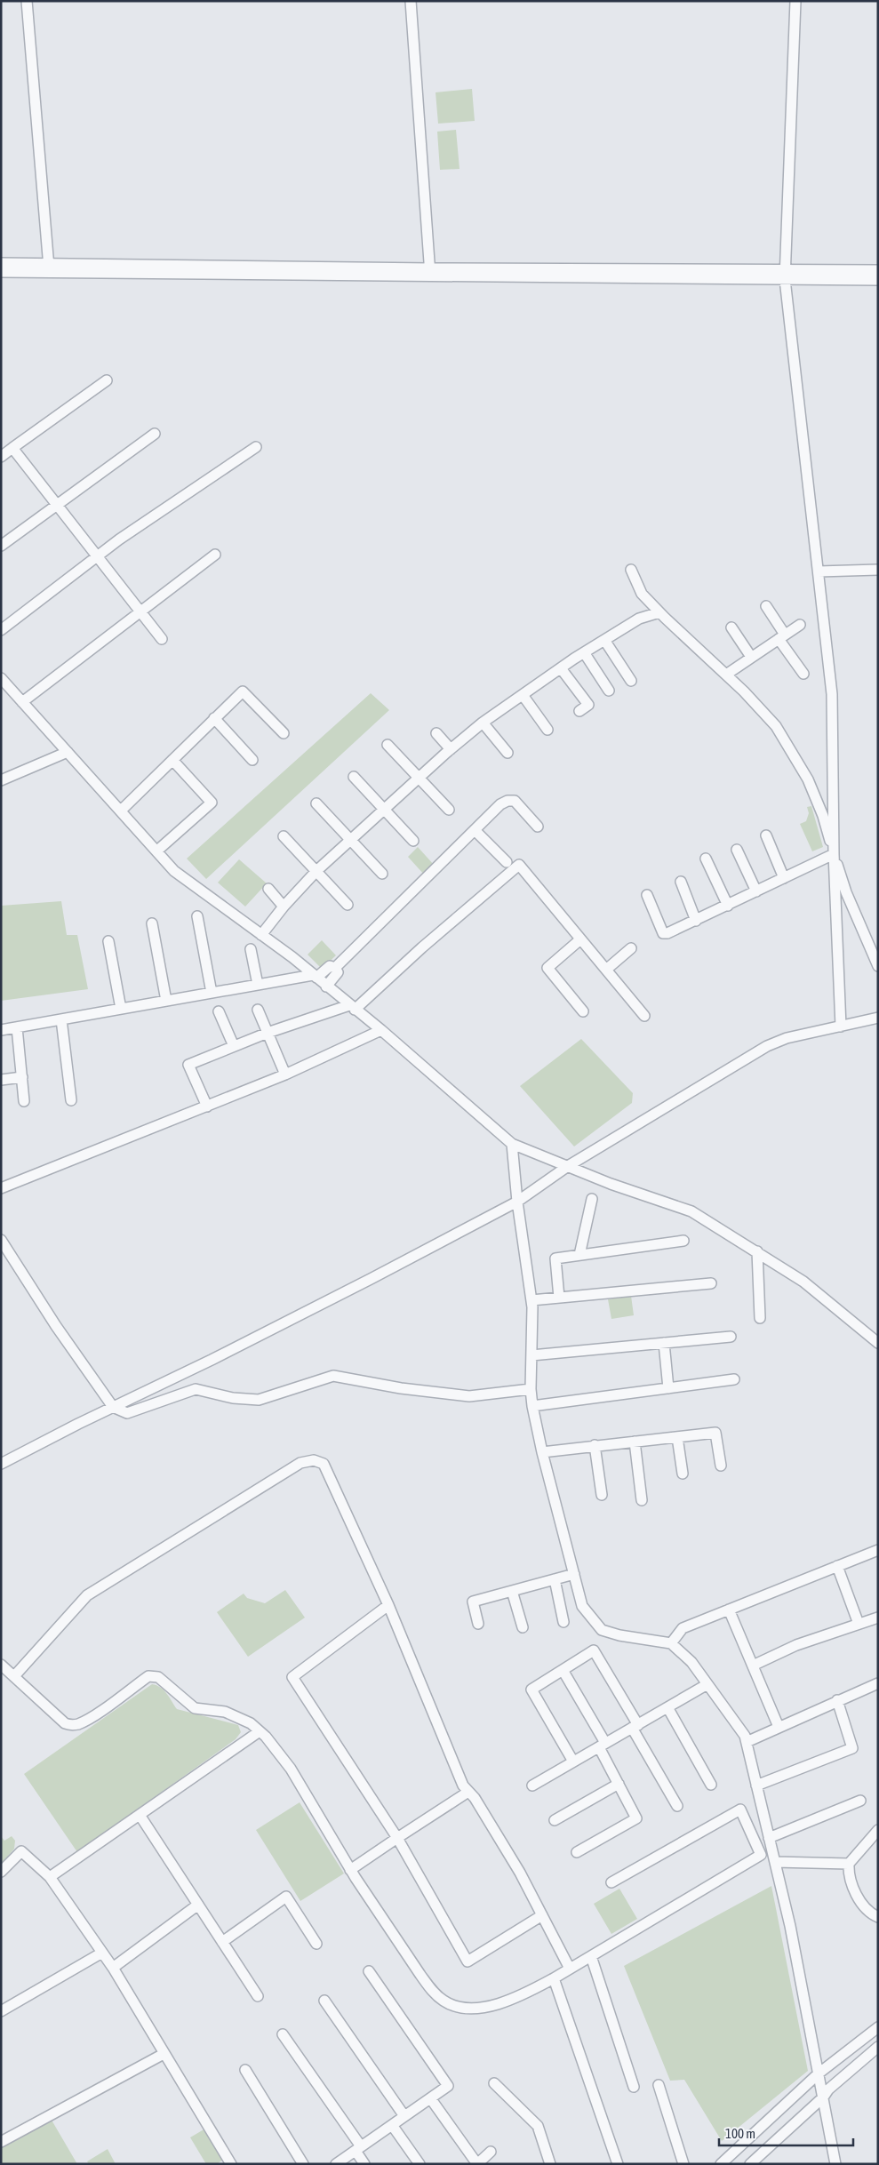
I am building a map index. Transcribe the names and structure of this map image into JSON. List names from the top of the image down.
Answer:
{
  "scale_bar": "100 m"
}
